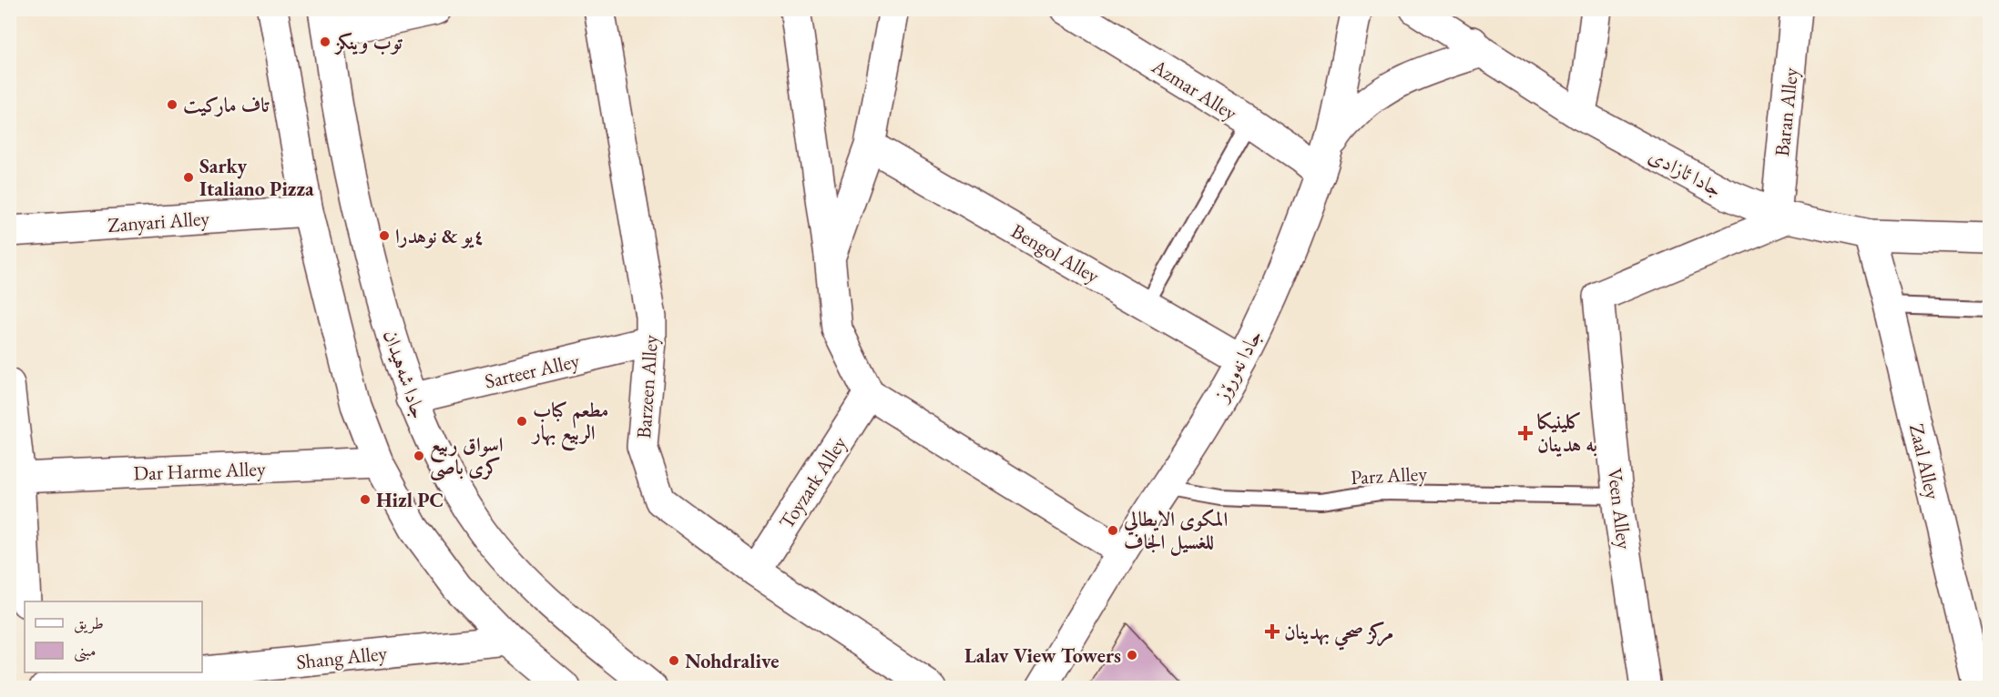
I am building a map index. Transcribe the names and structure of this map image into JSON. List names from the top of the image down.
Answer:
{
  "streets": {
    "street": [
      "Azmar Alley",
      "Baran Alley",
      "جادا ئازادی",
      "Zanyari Alley",
      "Bengol Alley",
      "جادا نەورۆز",
      "Sarteer Alley",
      "جادا شەهیدان",
      "Barzeen Alley",
      "Zaal Alley",
      "Dar Harme Alley",
      "Toyzark Alley",
      "Veen Alley",
      "Shang Alley"
    ],
    "lane": ["Parz Alley"]
  },
  "crossings": [
    ["Azmar Alley", "جادا نەورۆز"],
    ["Baran Alley", "جادا ئازادی"],
    ["Baran Alley", "Veen Alley"],
    ["جادا ئازادی", "Zaal Alley"],
    ["جادا ئازادی", "Veen Alley"],
    ["Bengol Alley", "جادا نەورۆز"],
    ["جادا نەورۆز", "Parz Alley"],
    ["Sarteer Alley", "جادا شەهیدان"],
    ["Sarteer Alley", "Barzeen Alley"],
    ["Barzeen Alley", "Toyzark Alley"],
    ["Parz Alley", "Veen Alley"]
  ],
  "places": {
    "other": [
      "توب وينكز",
      "تاف ماركيت",
      "Sarky Italiano Pizza",
      "٤يو & نوهدرا",
      "مطعم كباب الربيع بهار",
      "اسواق ربيع كرى باصى",
      "Hizl PC",
      "المكوى الايطالي للغسيل الجاف",
      "Lalav View Towers",
      "Nohdralive"
    ],
    "health": ["كلينيكا به هدينان", "مركز صحي بهدينان"]
  },
  "legend": ["طريق", "مبنى"]
}
